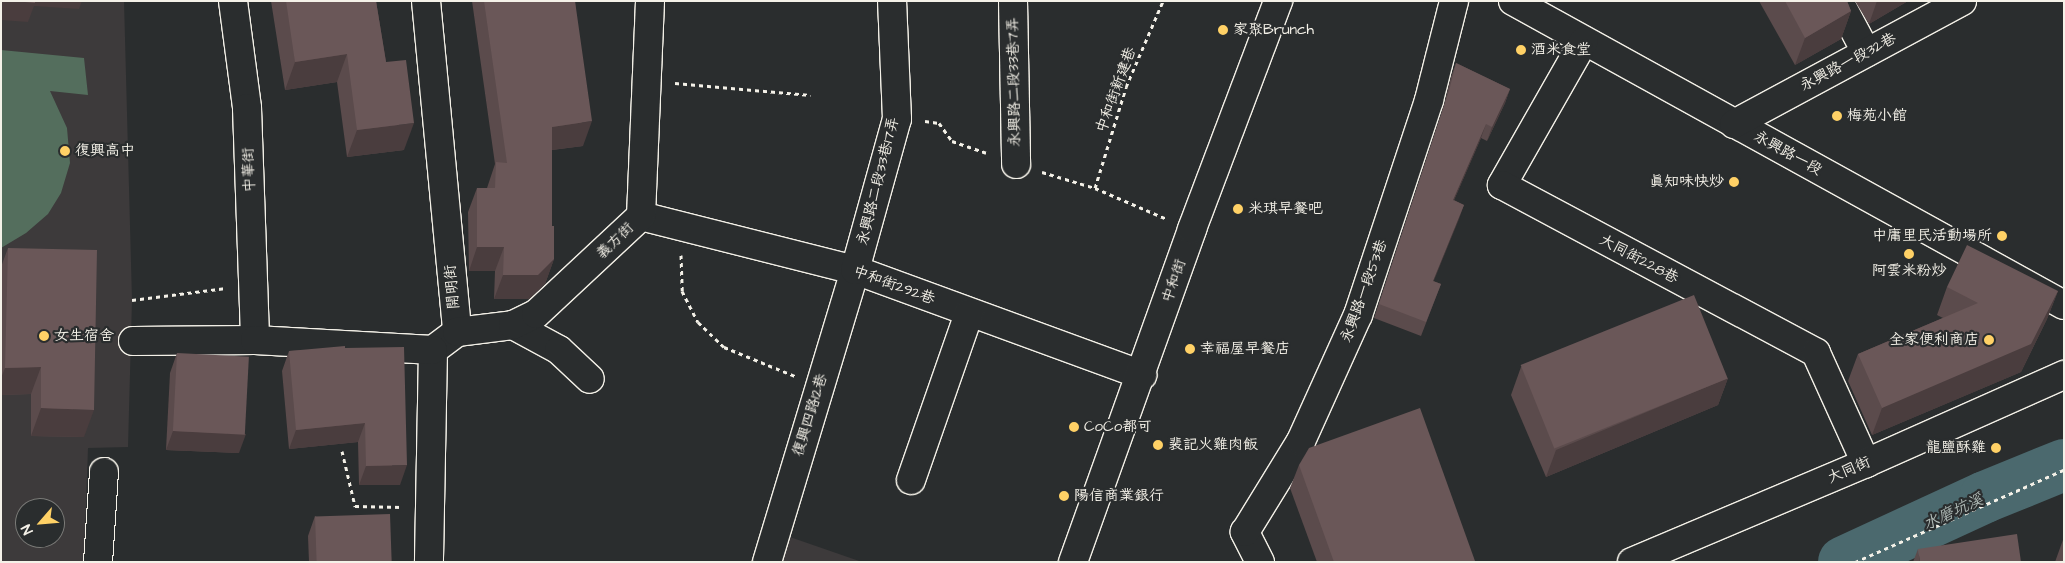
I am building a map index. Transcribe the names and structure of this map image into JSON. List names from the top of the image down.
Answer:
{
  "streets": {
    "street": [
      "永興路一段32巷",
      "永興路二段33巷7弄",
      "永興路一段",
      "中華街",
      "永興路二段33巷17弄",
      "義方街",
      "大同街228巷",
      "中和街",
      "中和街292巷",
      "開明街",
      "永興路一段53巷",
      "復興四路12巷",
      "大同街"
    ],
    "path": ["中和街新建巷"]
  },
  "crossings": [
    ["永興路一段32巷", "永興路一段"],
    ["永興路一段", "大同街228巷"],
    ["永興路二段33巷17弄", "中和街292巷"],
    ["永興路二段33巷17弄", "復興四路12巷"],
    ["義方街", "中和街292巷"],
    ["義方街", "開明街"],
    ["大同街228巷", "大同街"],
    ["中和街", "中和街292巷"],
    ["中和街292巷", "復興四路12巷"]
  ],
  "water": ["水磨坑溪"],
  "places": [
    "家聚Brunch",
    "酒米食堂",
    "梅苑小館",
    "復興高中",
    "真知味快炒",
    "米琪早餐吧",
    "中庸里民活動場所",
    "阿雲米粉炒",
    "女生宿舍",
    "全家便利商店",
    "幸福屋早餐店",
    "CoCo都可",
    "裴記火雞肉飯",
    "龍鹽酥雞",
    "陽信商業銀行"
  ],
  "north": "bottom left"
}
